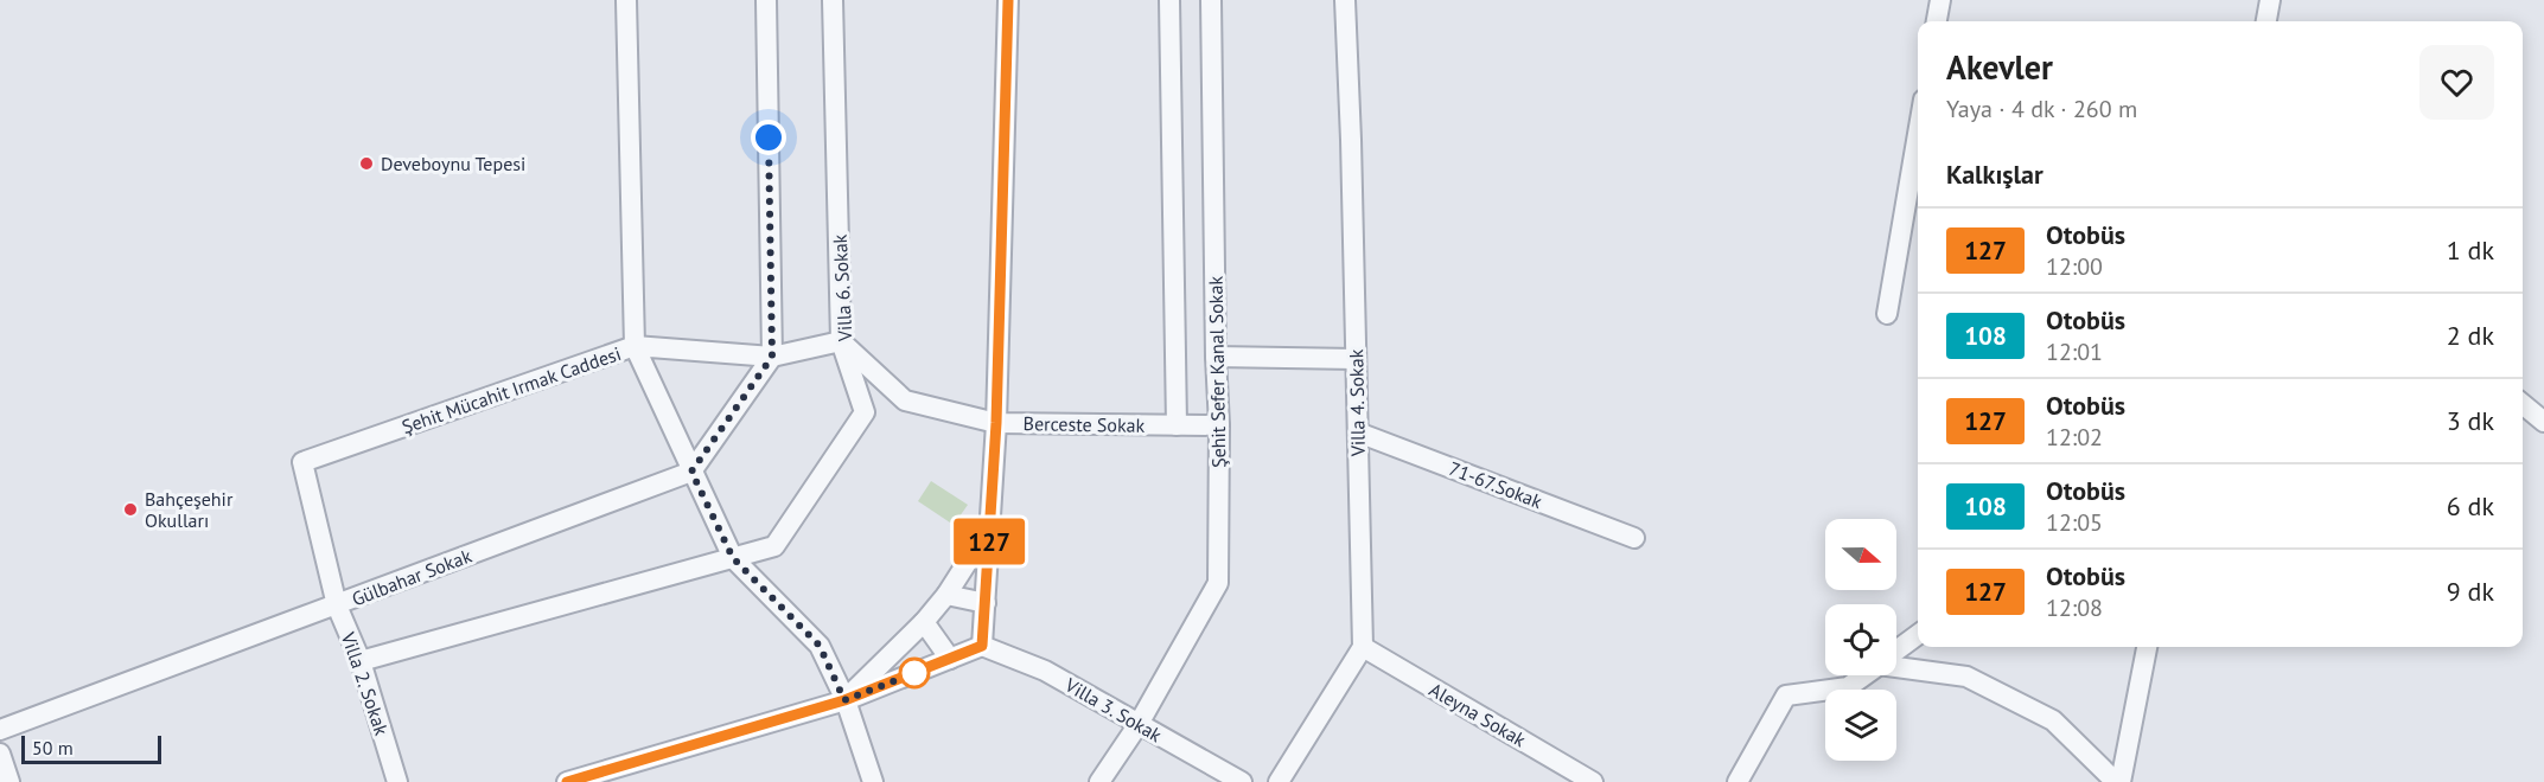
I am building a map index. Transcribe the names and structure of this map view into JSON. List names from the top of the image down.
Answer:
{
  "streets": {
    "street": [
      "Villa 6. Sokak",
      "Şehit Sefer Kanal Sokak",
      "Şehit Mücahit Irmak Caddesi",
      "Villa 4. Sokak",
      "Berceste Sokak",
      "71-67.Sokak",
      "Gülbahar Sokak",
      "Villa 2. Sokak",
      "Villa 3. Sokak",
      "Aleyna Sokak"
    ]
  },
  "crossings": [
    ["Villa 6. Sokak", "Berceste Sokak"],
    ["Şehit Sefer Kanal Sokak", "Berceste Sokak"],
    ["Şehit Sefer Kanal Sokak", "Villa 3. Sokak"],
    ["Şehit Mücahit Irmak Caddesi", "Villa 2. Sokak"],
    ["Villa 4. Sokak", "71-67.Sokak"],
    ["Villa 4. Sokak", "Aleyna Sokak"],
    ["Gülbahar Sokak", "Villa 2. Sokak"]
  ],
  "places": ["Deveboynu Tepesi", "Bahçeşehir Okulları"],
  "lines": ["bus line 127"],
  "scale_bar": "50 m",
  "north": "right",
  "page": {
    "on_map": "127",
    "heading": [
      ["Akevler", "Yaya · 4 dk · 260 m"],
      "Kalkışlar"
    ],
    "list": [
      {
        "mark": "127",
        "name": "Otobüs",
        "note": "12:00",
        "value": "1 dk"
      },
      {
        "mark": "108",
        "name": "Otobüs",
        "note": "12:01",
        "value": "2 dk"
      },
      {
        "mark": "127",
        "name": "Otobüs",
        "note": "12:02",
        "value": "3 dk"
      },
      {
        "mark": "108",
        "name": "Otobüs",
        "note": "12:05",
        "value": "6 dk"
      },
      {
        "mark": "127",
        "name": "Otobüs",
        "note": "12:08",
        "value": "9 dk"
      }
    ],
    "scale": "50 m"
  }
}
